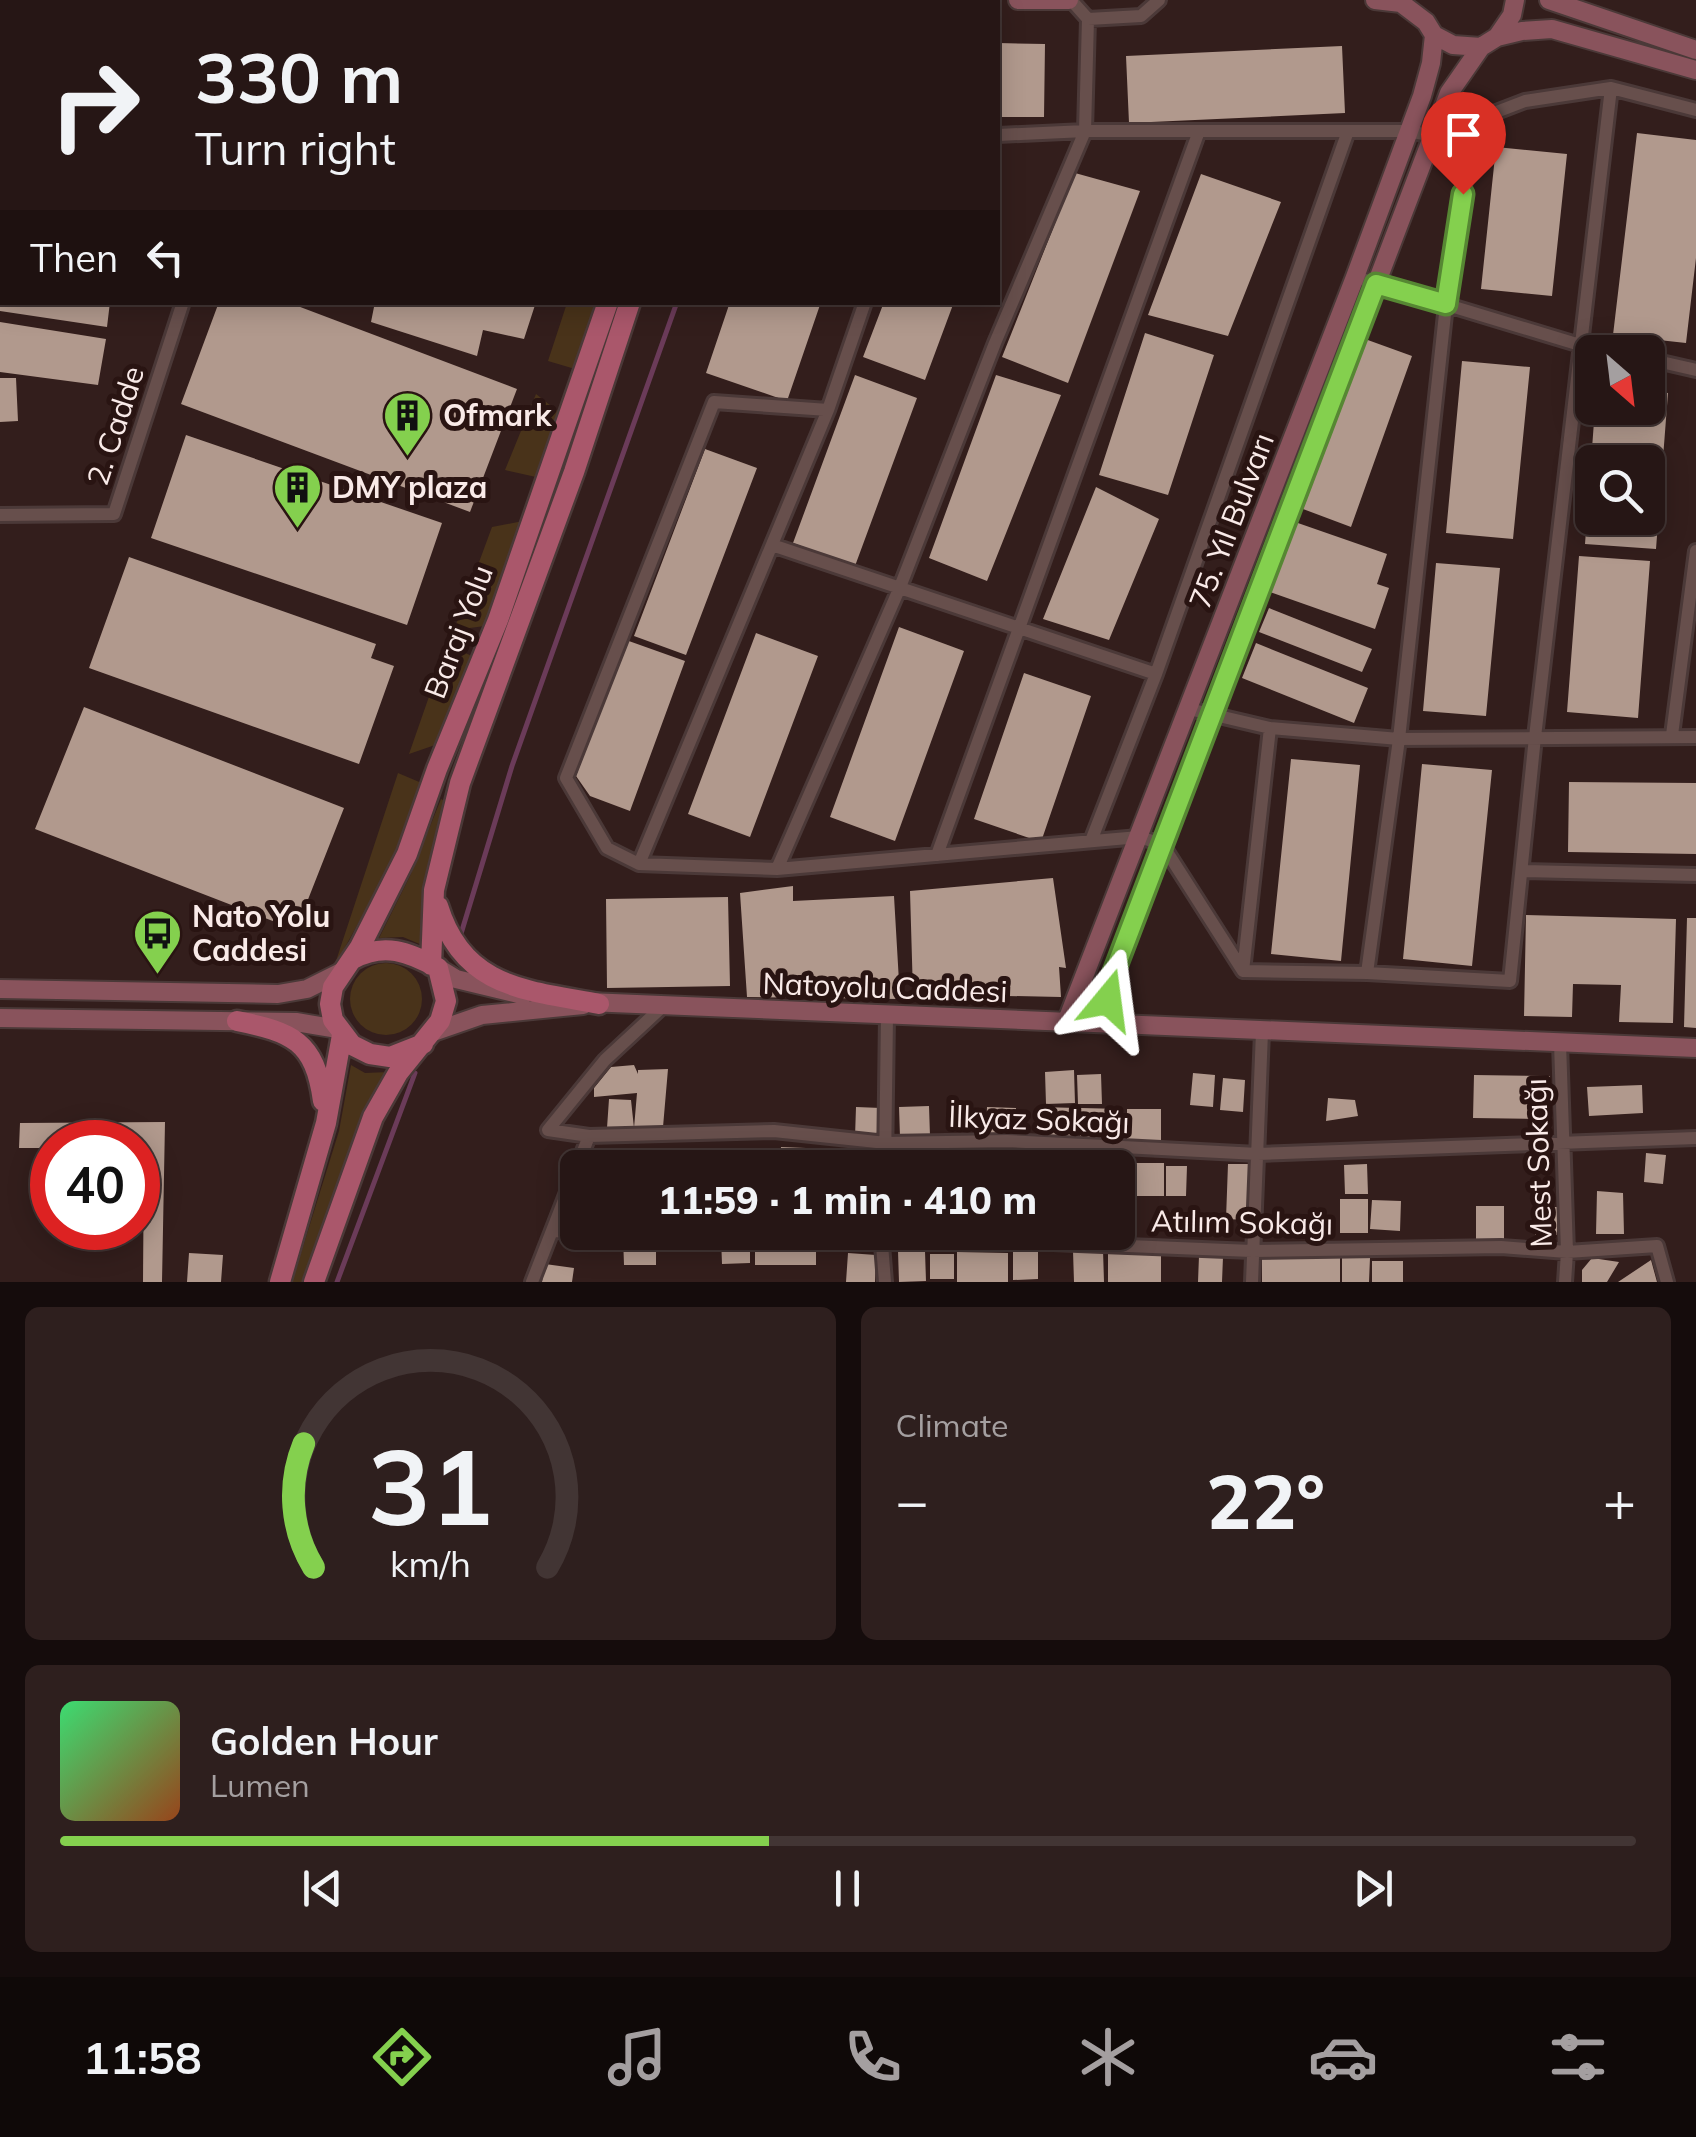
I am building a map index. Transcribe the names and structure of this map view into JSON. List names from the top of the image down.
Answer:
{
  "streets": {
    "main road": ["Baraj Yolu"],
    "street": [
      "2. Cadde",
      "75. Yıl Bulvarı",
      "Natoyolu Caddesi",
      "İlkyaz Sokağı",
      "Mest Sokağı",
      "Atılım Sokağı"
    ]
  },
  "crossings": [
    ["75. Yıl Bulvarı", "Natoyolu Caddesi"],
    ["Baraj Yolu", "Natoyolu Caddesi"],
    ["Natoyolu Caddesi", "İlkyaz Sokağı"],
    ["Natoyolu Caddesi", "Mest Sokağı"],
    ["İlkyaz Sokağı", "Mest Sokağı"],
    ["Mest Sokağı", "Atılım Sokağı"]
  ],
  "places": {
    "building": ["Ofmark", "DMY plaza"],
    "bus stop": ["Nato Yolu Caddesi"]
  },
  "north": "bottom right",
  "page": {
    "turn": ["330 m", "Turn right"],
    "then": "Then",
    "limit": "40",
    "trip": "11:59 · 1 min · 410 m",
    "tile": "Climate",
    "heat": ["−", "22°", "+"],
    "song": ["Golden Hour", "Lumen"],
    "tabs": "11:58",
    "gauge": ["31", "km/h"]
  }
}
